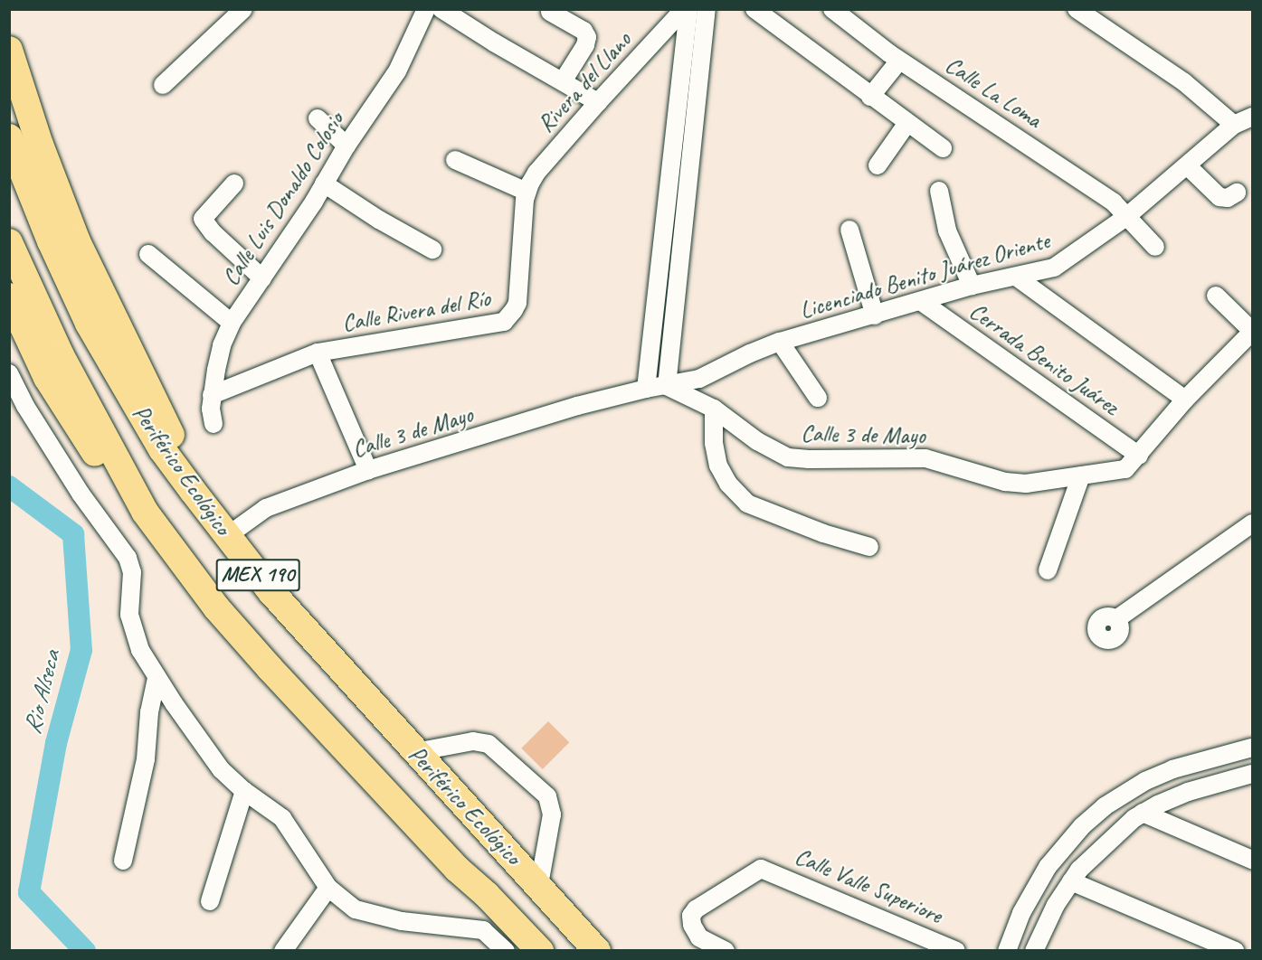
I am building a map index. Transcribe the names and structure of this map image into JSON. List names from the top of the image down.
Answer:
{
  "streets": {
    "highway": ["Periférico Ecológico", "MEX 190"],
    "street": [
      "Rivera del Llano",
      "Calle La Loma",
      "Calle Luis Donaldo Colosio",
      "Licenciado Benito Juárez Oriente",
      "Calle Rivera del Río",
      "Cerrada Benito Juárez",
      "Calle 3 de Mayo",
      "Calle Valle Superiore"
    ]
  },
  "crossings": [
    ["Rivera del Llano", "Calle Rivera del Río"],
    ["Calle La Loma", "Licenciado Benito Juárez Oriente"],
    ["Calle Luis Donaldo Colosio", "Calle Rivera del Río"],
    ["Licenciado Benito Juárez Oriente", "Cerrada Benito Juárez"],
    ["Licenciado Benito Juárez Oriente", "Calle 3 de Mayo"],
    ["Cerrada Benito Juárez", "Calle 3 de Mayo"],
    ["Calle 3 de Mayo", "Periférico Ecológico"]
  ],
  "water": ["Rio Alseca"]
}
